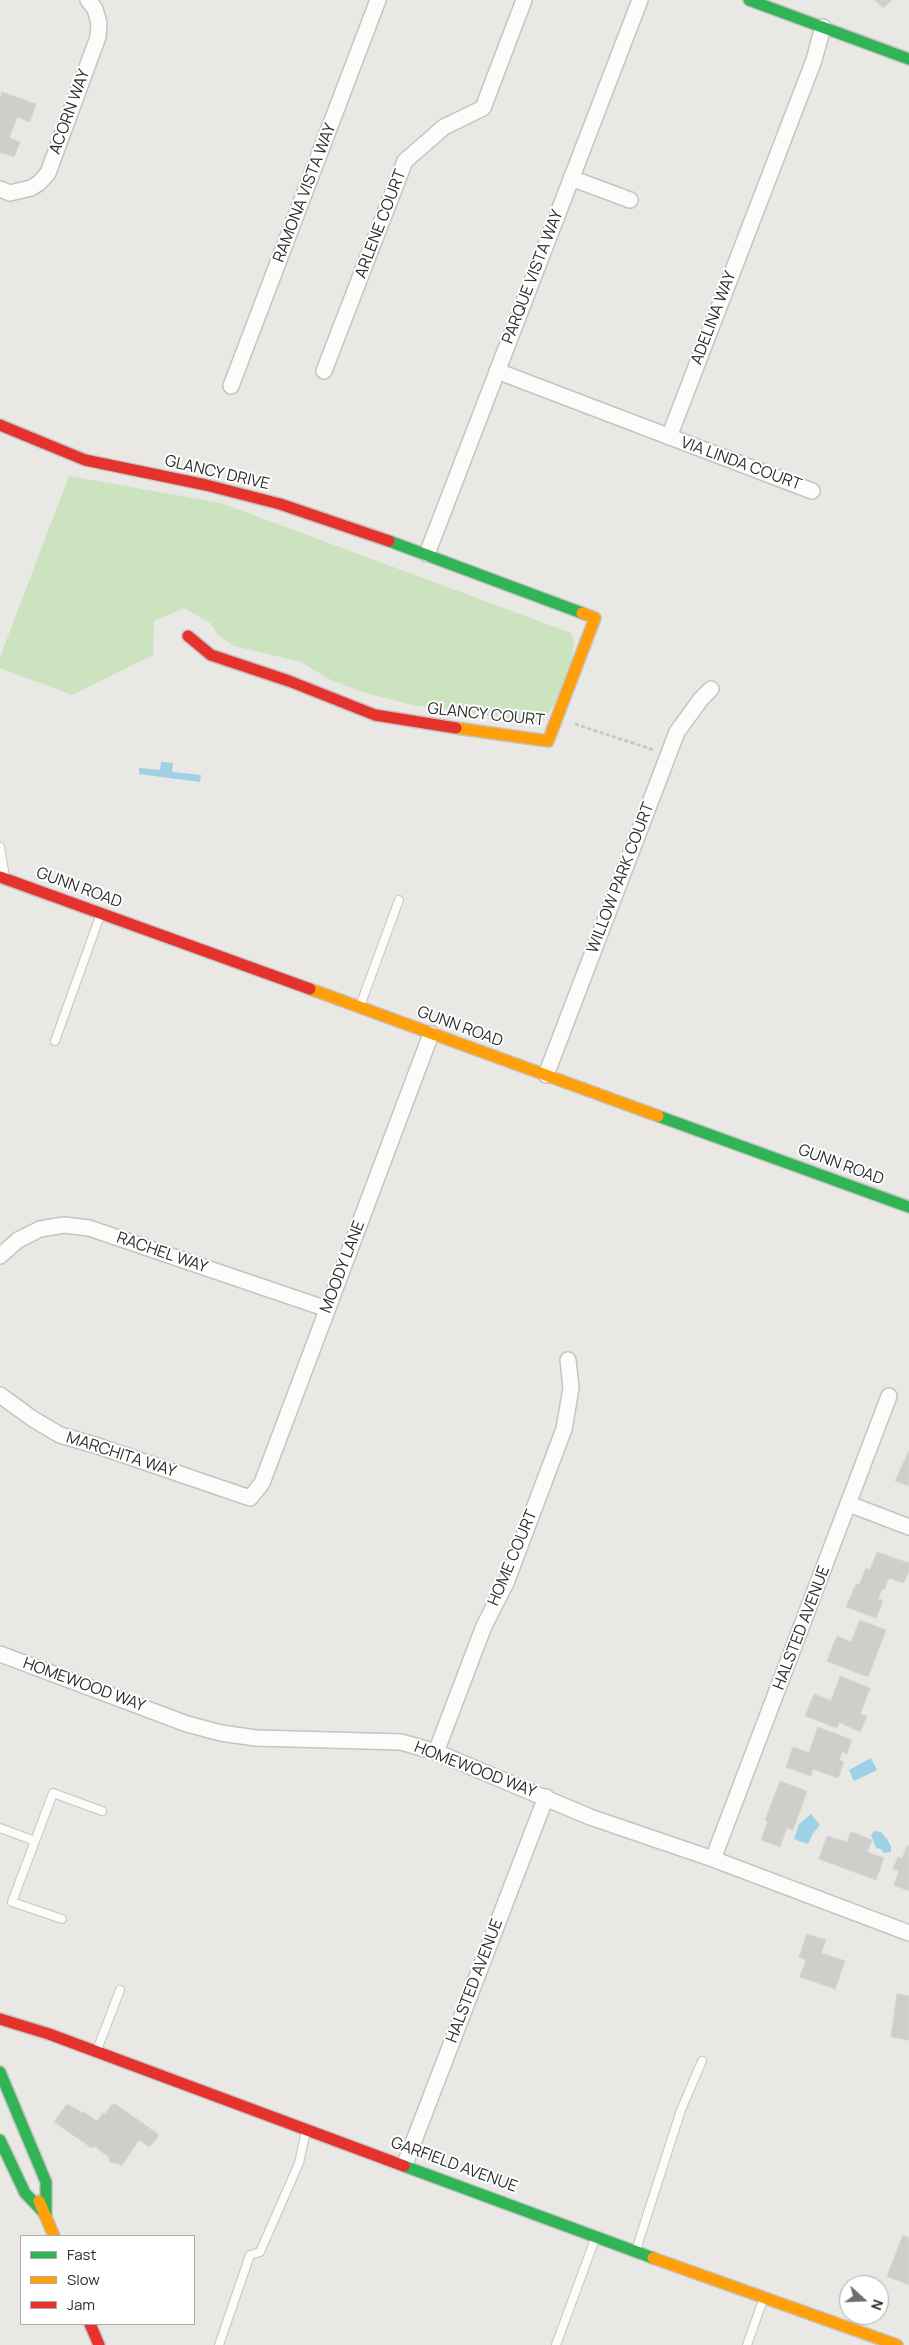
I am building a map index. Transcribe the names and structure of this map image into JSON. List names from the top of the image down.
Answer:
{
  "streets": {
    "street": [
      "ACORN WAY",
      "RAMONA VISTA WAY",
      "ARLENE COURT",
      "PARQUE VISTA WAY",
      "ADELINA WAY",
      "VIA LINDA COURT",
      "GLANCY DRIVE",
      "GLANCY COURT",
      "WILLOW PARK COURT",
      "GUNN ROAD",
      "RACHEL WAY",
      "MOODY LANE",
      "MARCHITA WAY",
      "HOME COURT",
      "HALSTED AVENUE",
      "HOMEWOOD WAY",
      "GARFIELD AVENUE"
    ]
  },
  "crossings": [
    ["PARQUE VISTA WAY", "GLANCY DRIVE"],
    ["PARQUE VISTA WAY", "GLANCY COURT"],
    ["ADELINA WAY", "VIA LINDA COURT"],
    ["GLANCY DRIVE", "GLANCY COURT"],
    ["WILLOW PARK COURT", "GUNN ROAD"],
    ["GUNN ROAD", "MOODY LANE"],
    ["RACHEL WAY", "MOODY LANE"],
    ["MOODY LANE", "MARCHITA WAY"],
    ["HOME COURT", "HOMEWOOD WAY"],
    ["HALSTED AVENUE", "HOMEWOOD WAY"],
    ["HALSTED AVENUE", "GARFIELD AVENUE"]
  ],
  "legend": ["Fast", "Slow", "Jam"],
  "north": "right"
}
